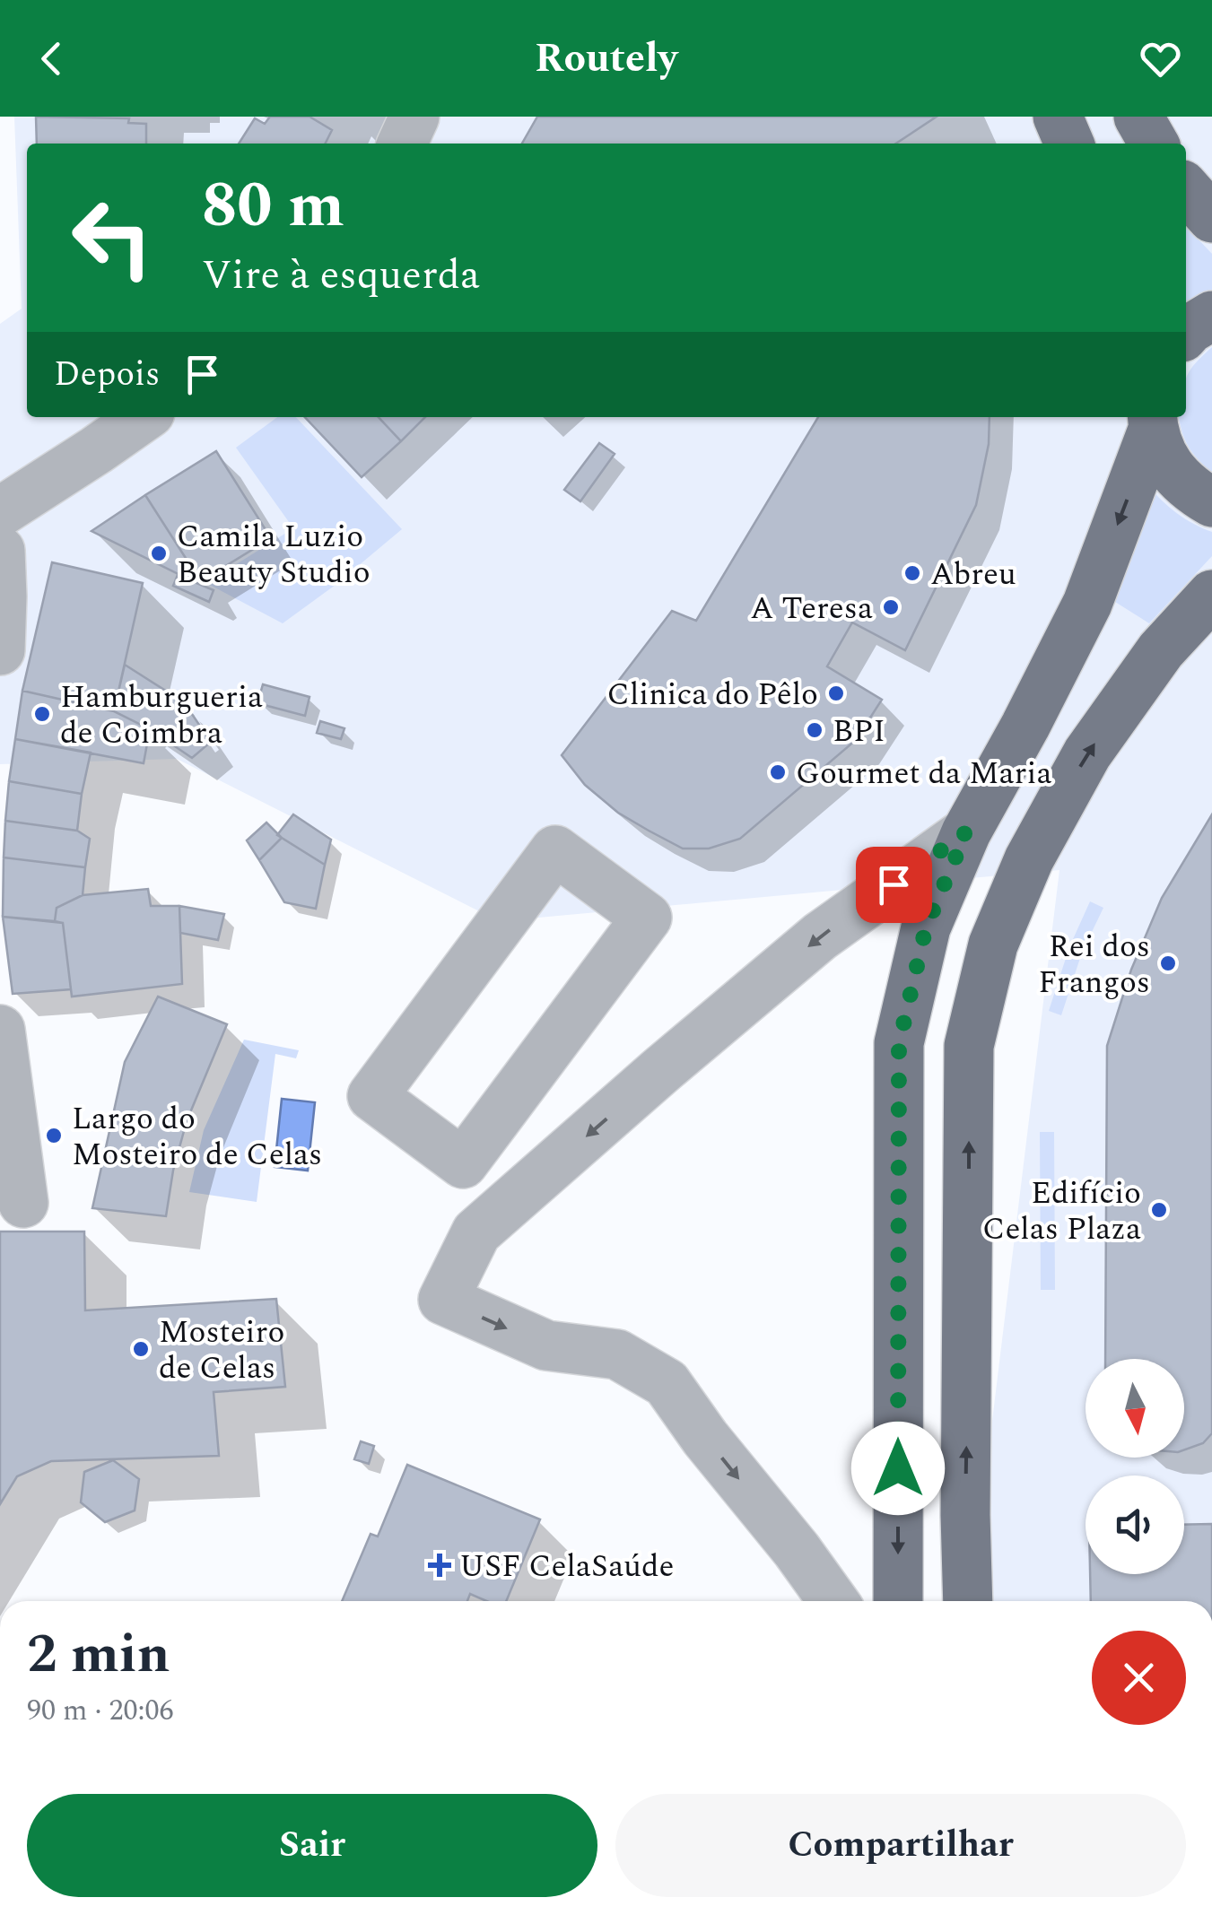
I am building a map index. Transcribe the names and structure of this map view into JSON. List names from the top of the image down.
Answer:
{
  "places": {
    "other": [
      "Camila Luzio Beauty Studio",
      "Abreu",
      "A Teresa",
      "Clinica do Pêlo",
      "Hamburgueria de Coimbra",
      "BPI",
      "Gourmet da Maria",
      "Rei dos Frangos",
      "Largo do Mosteiro de Celas",
      "Edifício Celas Plaza",
      "Mosteiro de Celas"
    ],
    "health": ["USF CelaSaúde"]
  },
  "north": "bottom",
  "page": {
    "header": "Routely",
    "turn": ["80 m", "Vire à esquerda"],
    "then": "Depois",
    "heading": ["2 min", "90 m · 20:06"],
    "buttons": ["Sair", "Compartilhar"]
  }
}
